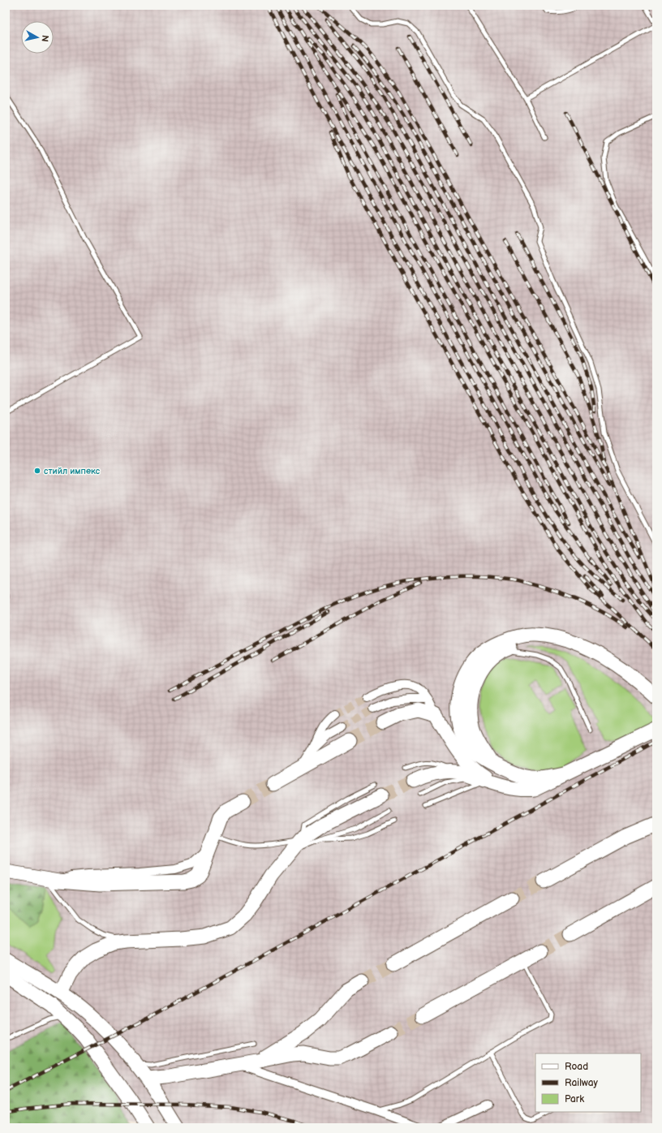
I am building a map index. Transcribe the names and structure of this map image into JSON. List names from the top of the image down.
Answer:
{
  "places": ["стийл импекс"],
  "legend": ["Road", "Railway", "Park"],
  "north": "right"
}
